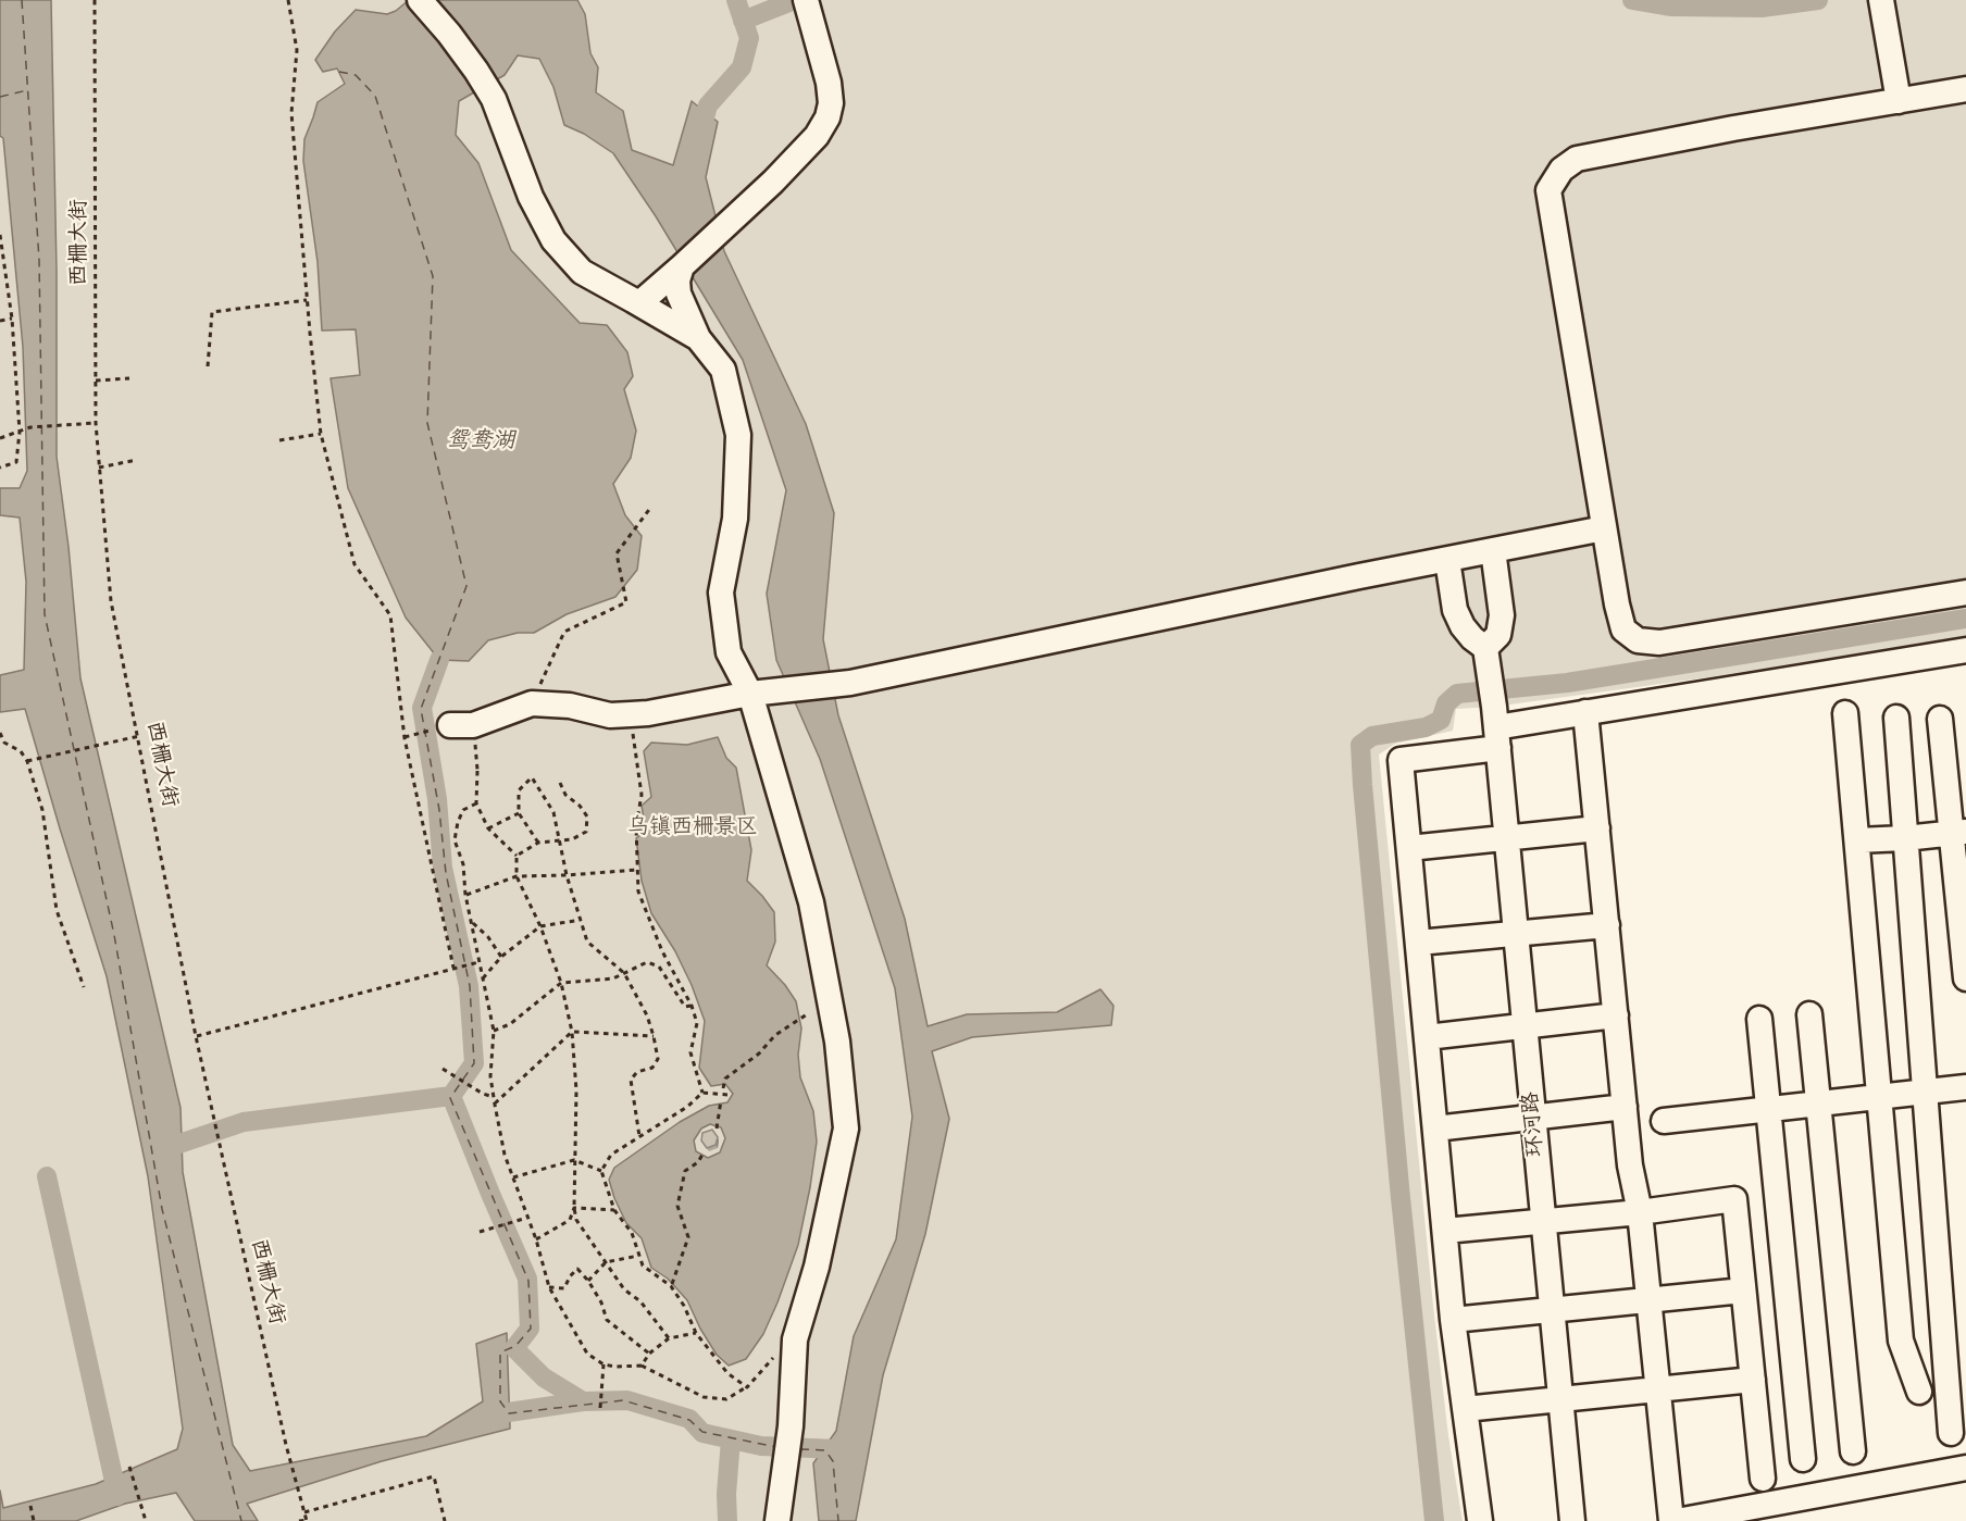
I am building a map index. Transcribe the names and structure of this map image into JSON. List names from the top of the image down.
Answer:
{
  "streets": {
    "street": ["环河路"],
    "path": ["西栅大街"]
  },
  "water": ["鸳鸯湖"],
  "parks": ["乌镇西栅景区"]
}
